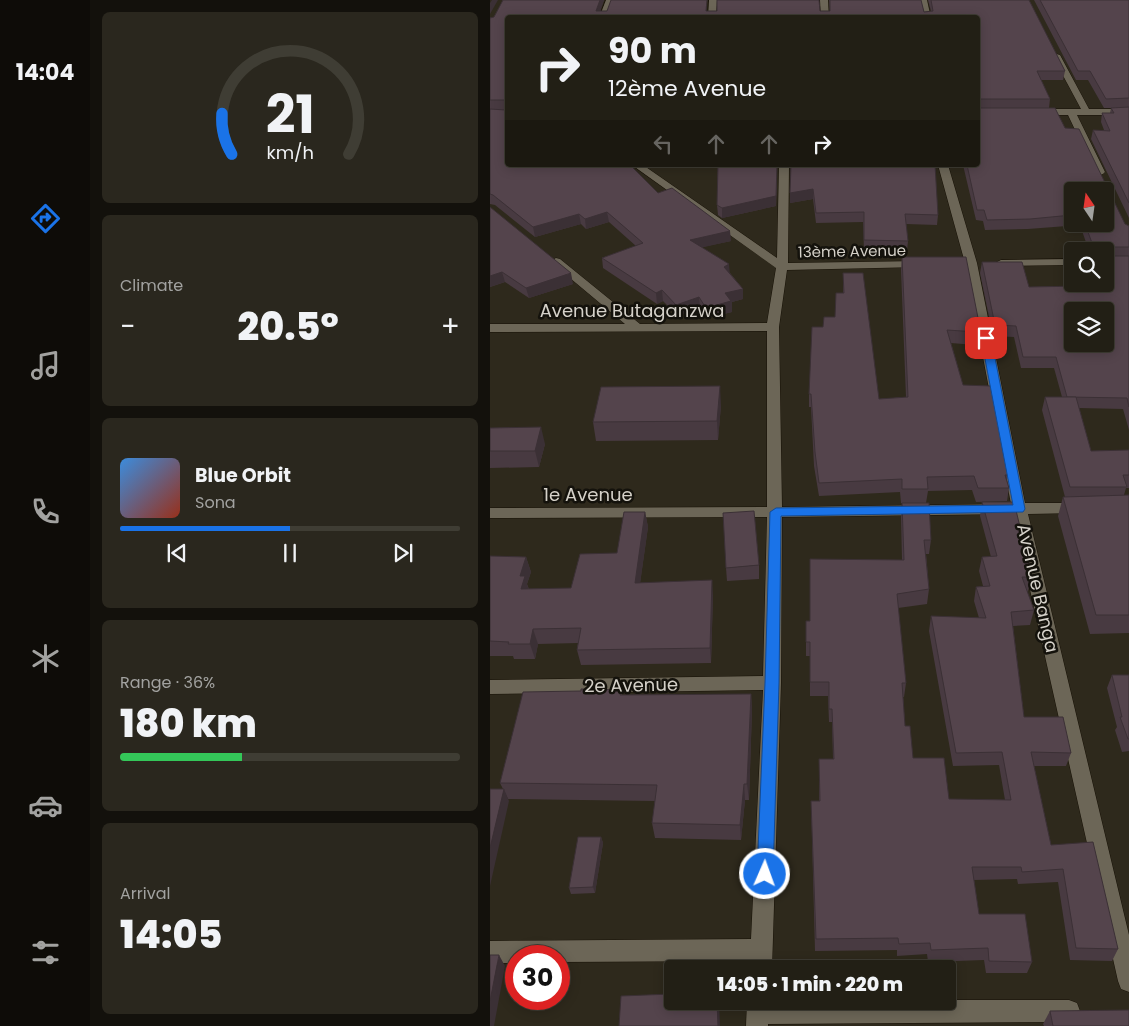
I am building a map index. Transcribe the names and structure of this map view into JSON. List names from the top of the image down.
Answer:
{
  "streets": {
    "street": [
      "13ème Avenue",
      "Avenue Butaganzwa",
      "1e Avenue",
      "Avenue Banga",
      "2e Avenue"
    ]
  },
  "crossings": [
    ["1e Avenue", "Avenue Banga"]
  ],
  "north": "top",
  "page": {
    "tabs": "14:04",
    "turn": ["90 m", "12ème Avenue"],
    "tile": [
      "Climate",
      ["Range · 36%", "180 km"],
      ["Arrival", "14:05"]
    ],
    "heat": ["−", "20.5°", "+"],
    "song": ["Blue Orbit", "Sona"],
    "limit": "30",
    "trip": "14:05 · 1 min · 220 m",
    "gauge": ["21", "km/h"]
  }
}
